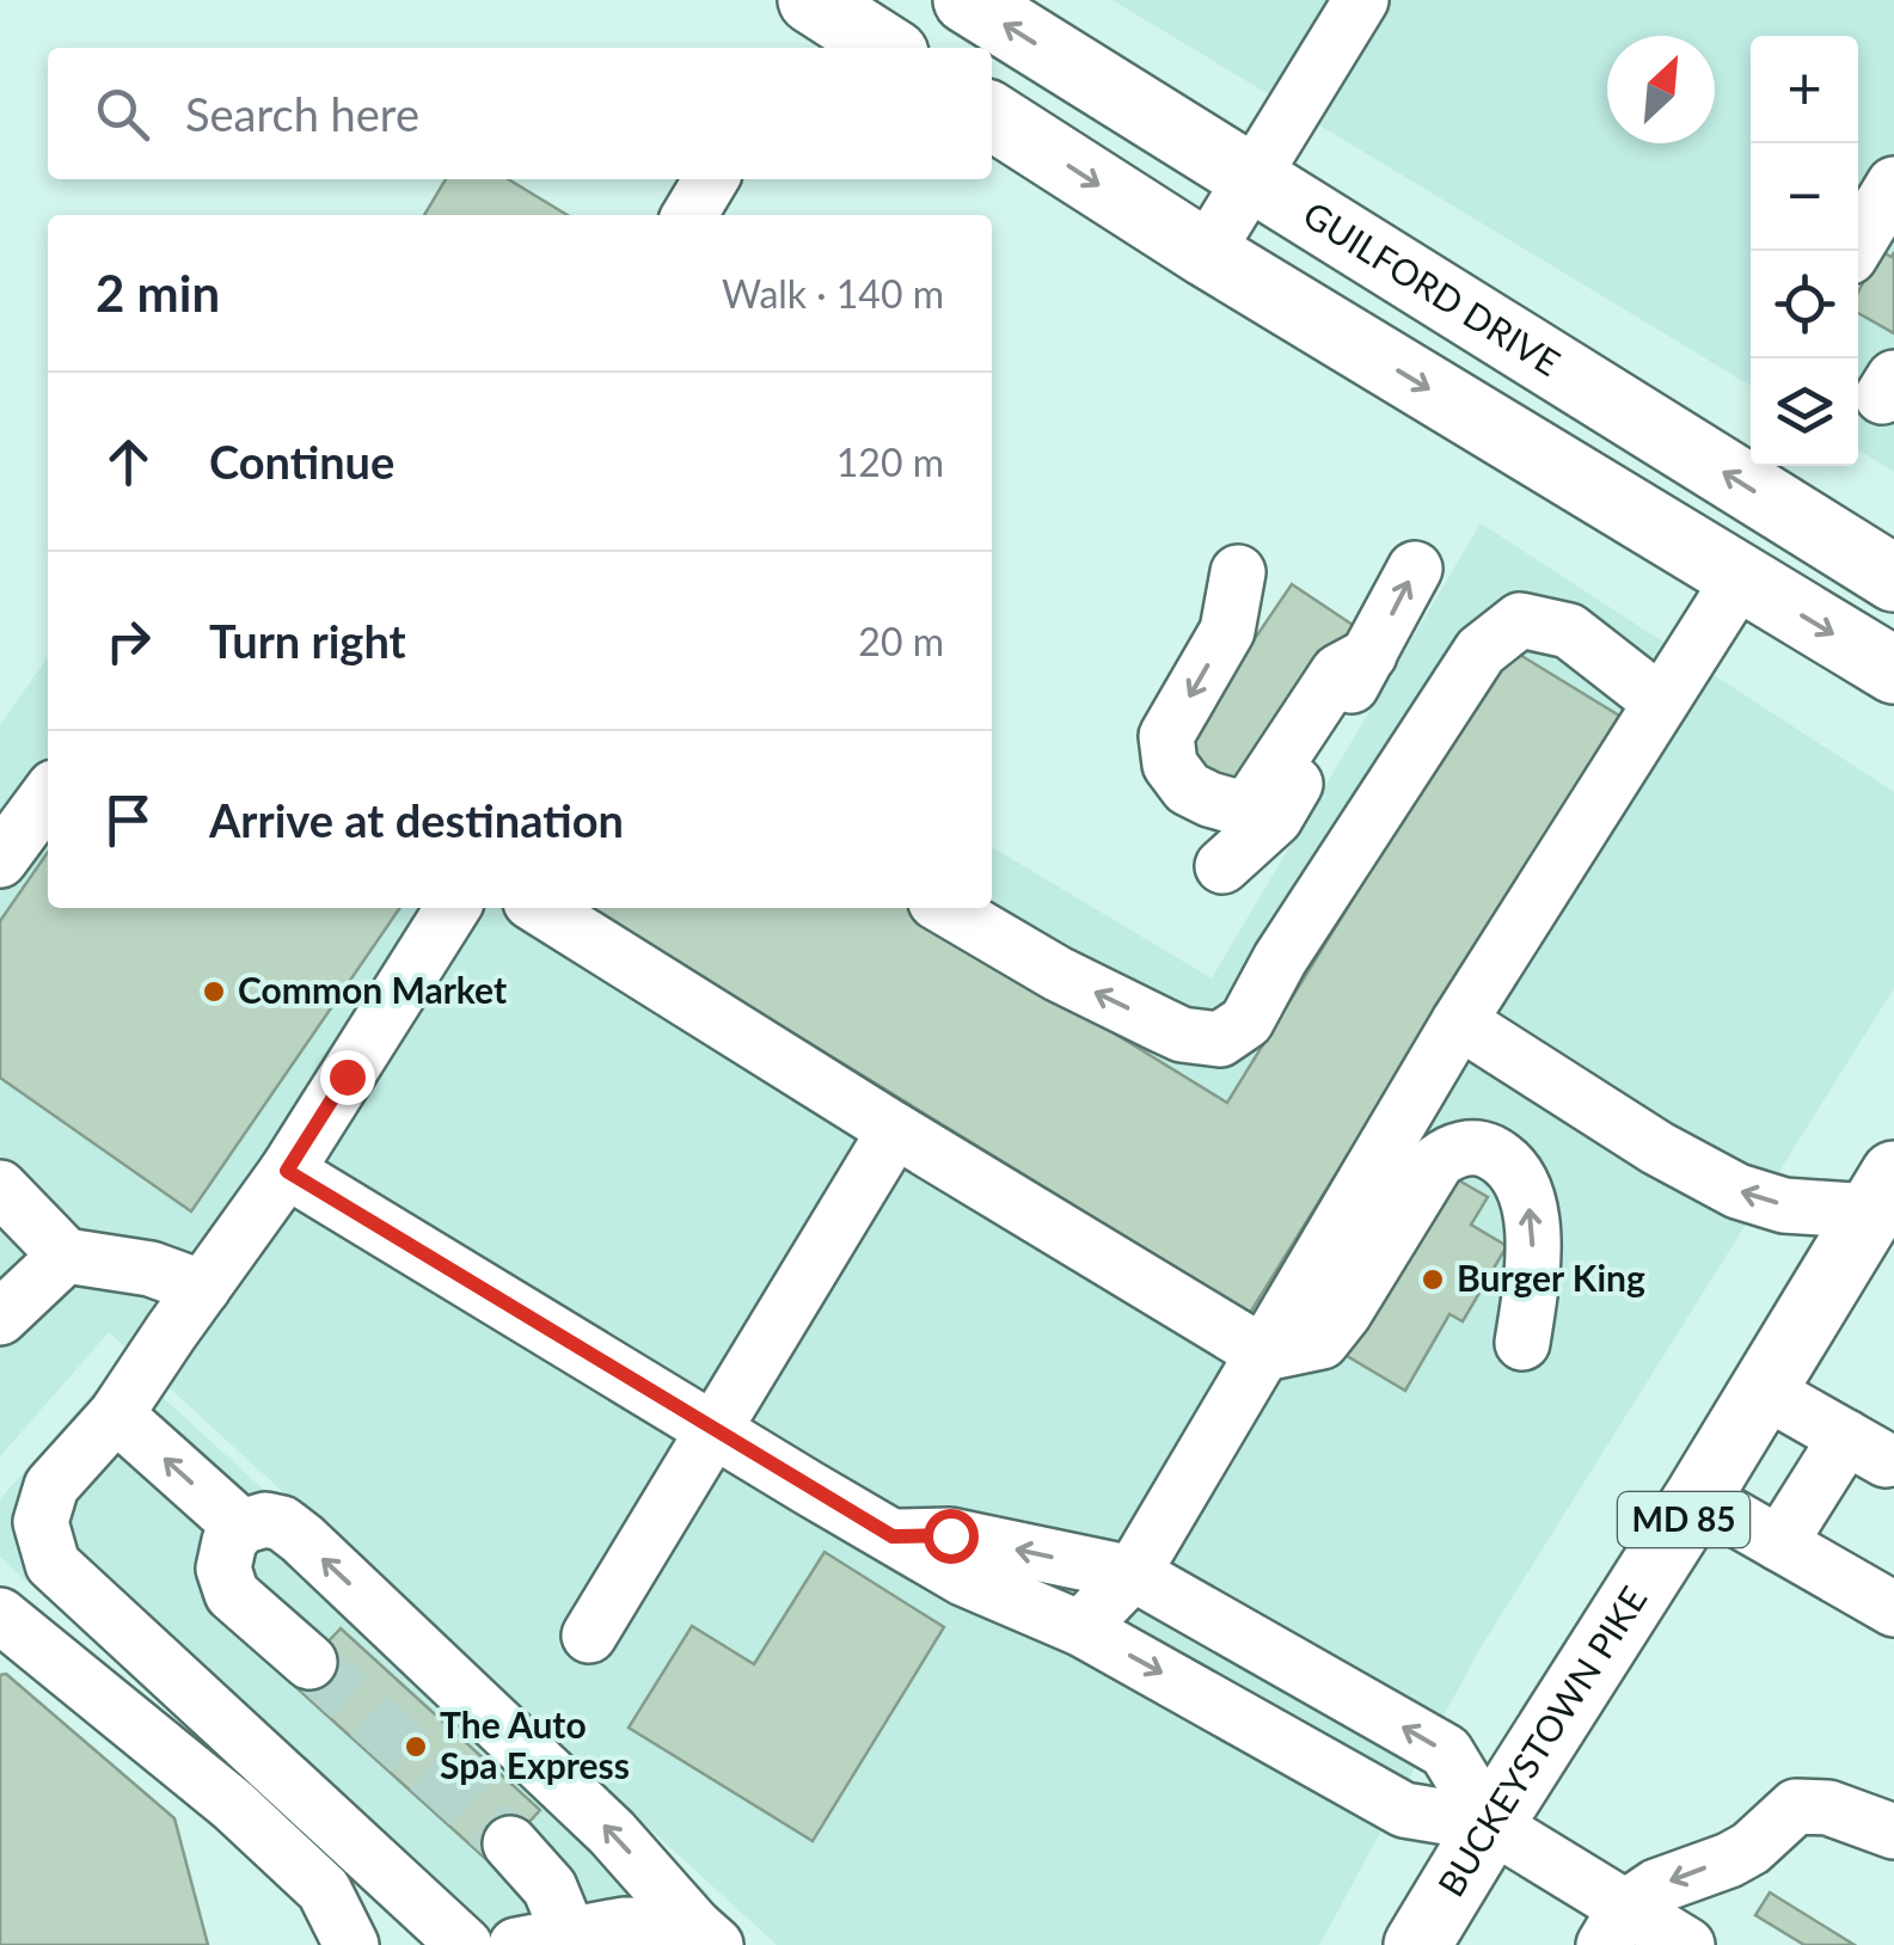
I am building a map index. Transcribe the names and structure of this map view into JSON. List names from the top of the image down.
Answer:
{
  "streets": {
    "main road": ["GUILFORD DRIVE", "MD 85", "BUCKEYSTOWN PIKE"]
  },
  "places": ["Common Market", "Burger King", "The Auto Spa Express"],
  "north": "top right",
  "page": {
    "map_buttons": ["+", "−"],
    "search": "Search here",
    "heading": ["2 min", "Walk · 140 m"],
    "list": [
      ["Continue", "120 m"],
      ["Turn right", "20 m"],
      "Arrive at destination"
    ]
  }
}
